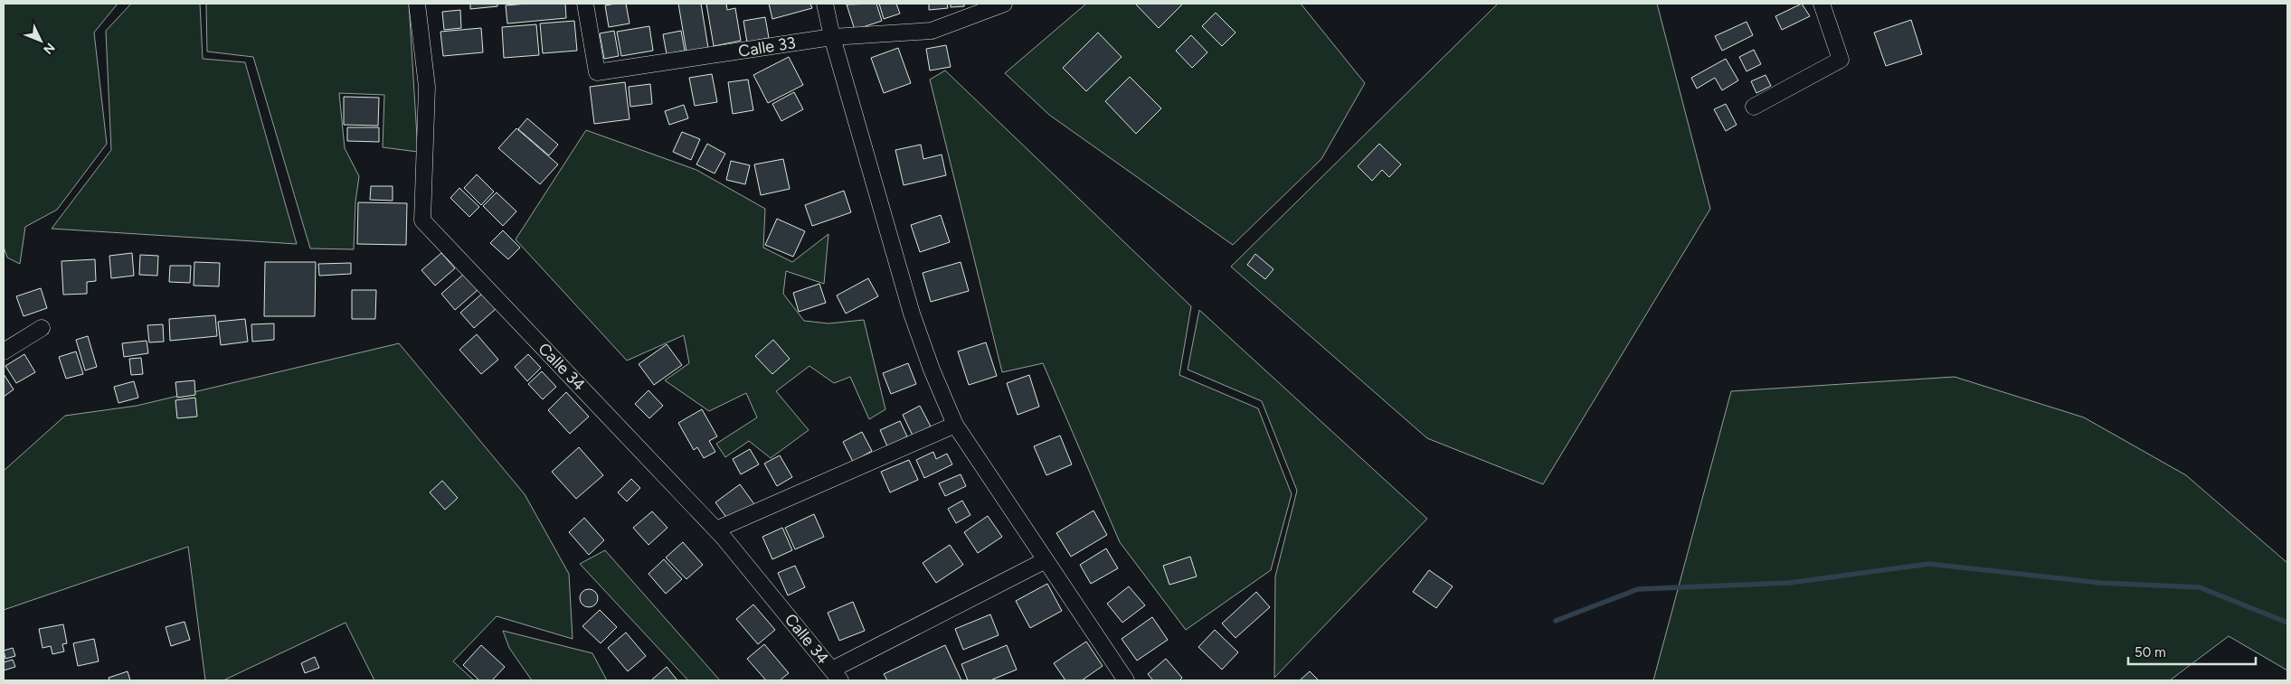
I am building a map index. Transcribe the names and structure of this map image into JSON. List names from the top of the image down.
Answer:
{
  "streets": {
    "street": ["Calle 33", "Calle 34"]
  },
  "scale_bar": "50 m",
  "north": "bottom right"
}
